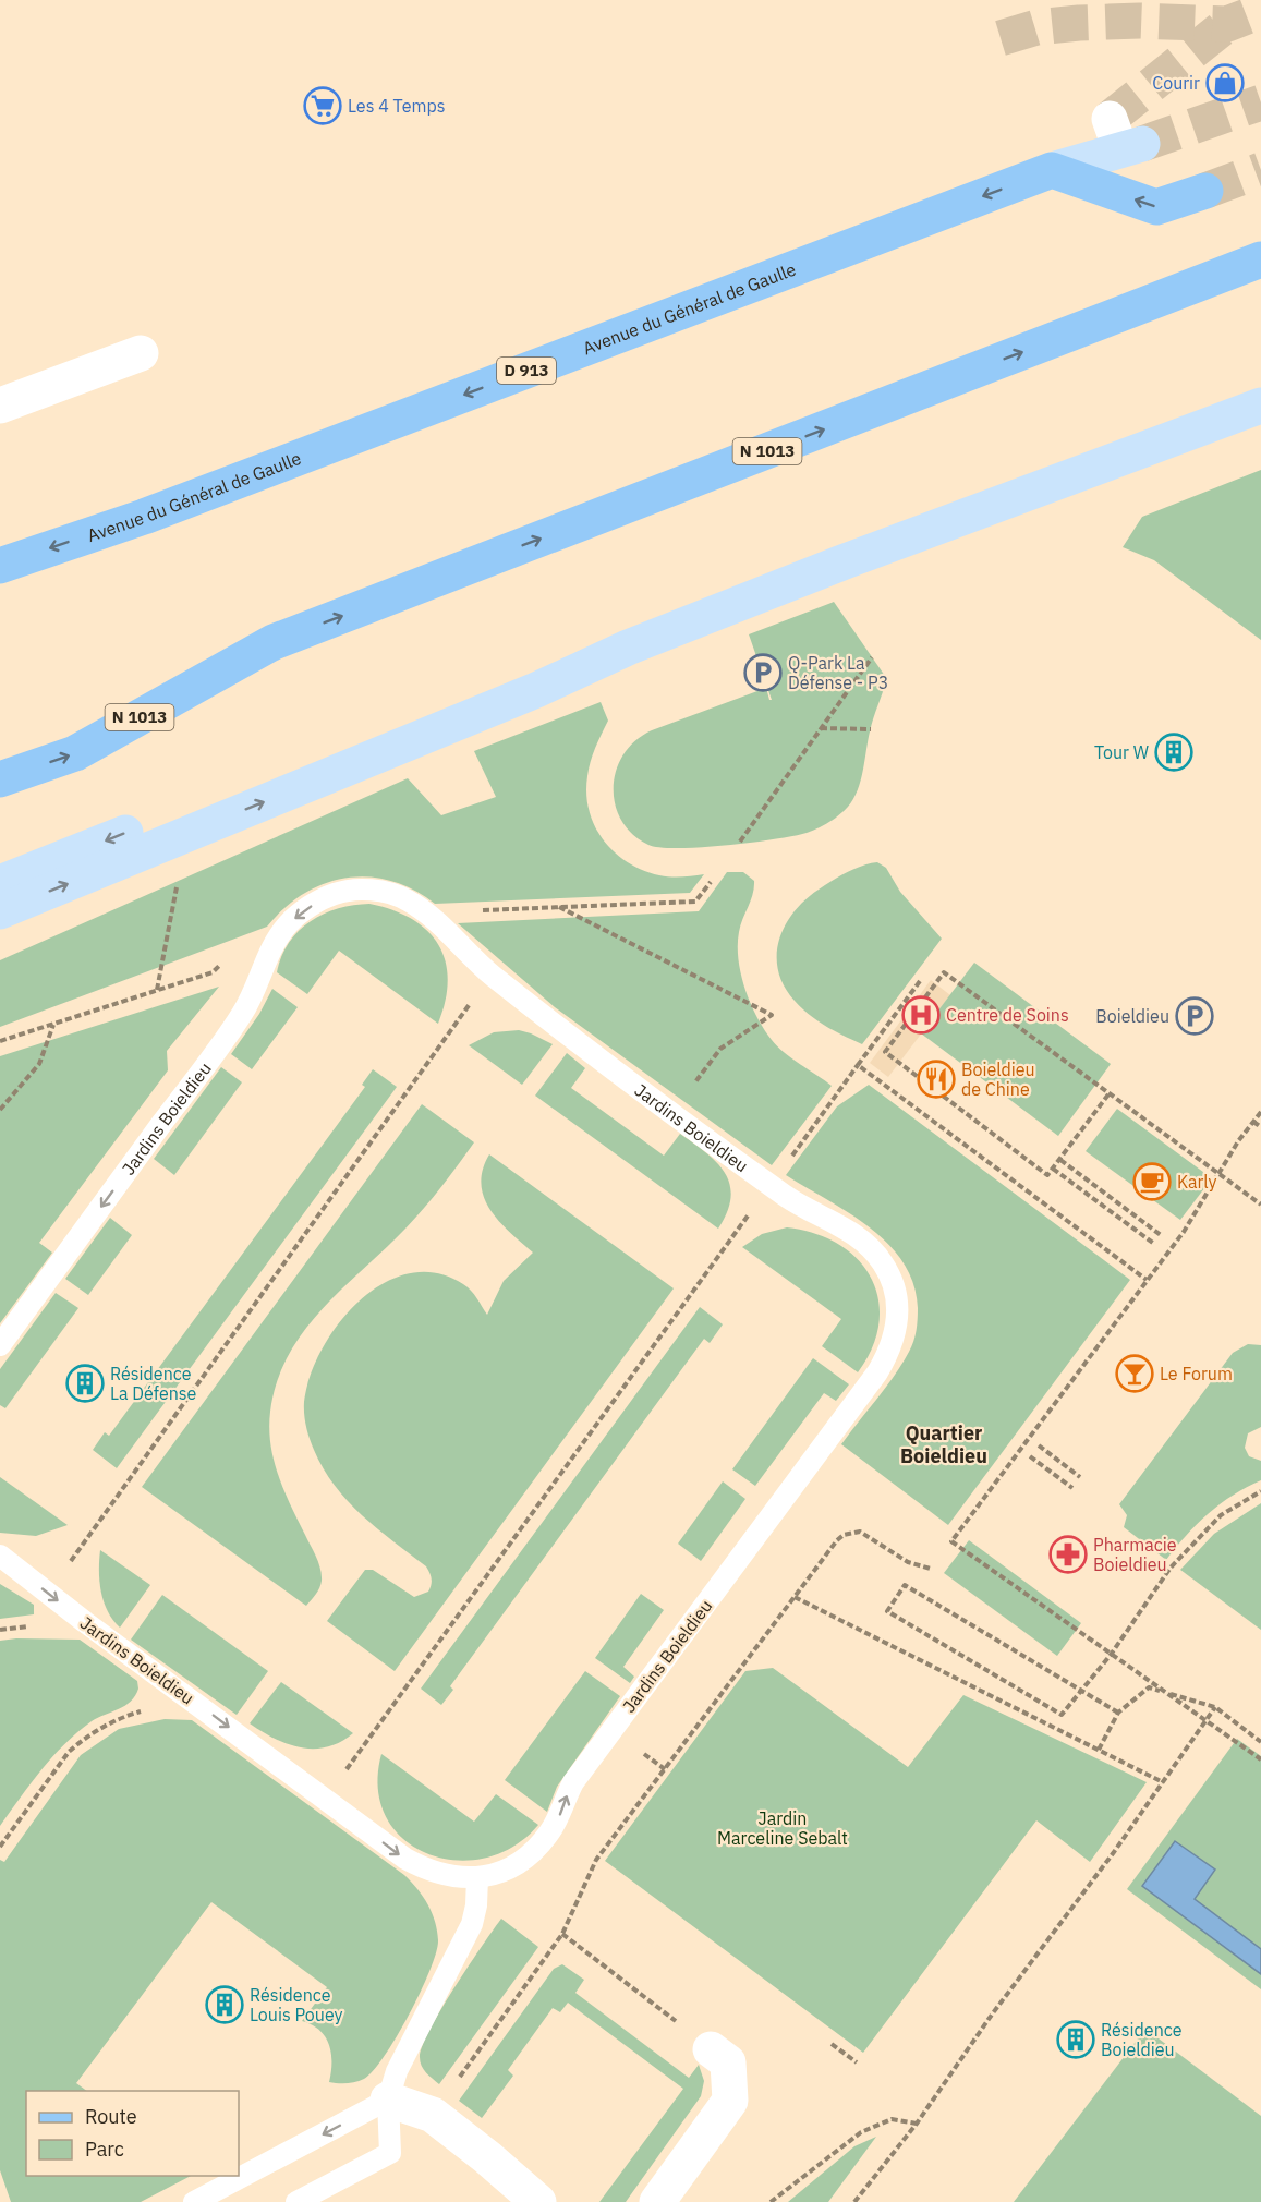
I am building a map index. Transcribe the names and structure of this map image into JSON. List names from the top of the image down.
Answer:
{
  "streets": {
    "main road": ["Avenue du Général de Gaulle", "D 913", "N 1013"],
    "lane": ["Jardins Boieldieu"]
  },
  "districts": ["Quartier Boieldieu"],
  "parks": ["Jardin Marceline Sebalt"],
  "places": {
    "shop": ["Courir"],
    "supermarket": ["Les 4 Temps"],
    "parking": ["Q-Park La Défense - P3", "Boieldieu"],
    "building": [
      "Tour W",
      "Résidence La Défense",
      "Résidence Louis Pouey",
      "Résidence Boieldieu"
    ],
    "hospital": ["Centre de Soins"],
    "restaurant": ["Boieldieu de Chine"],
    "cafe": ["Karly"],
    "bar": ["Le Forum"],
    "pharmacy": ["Pharmacie Boieldieu"]
  },
  "legend": ["Route", "Parc"]
}
